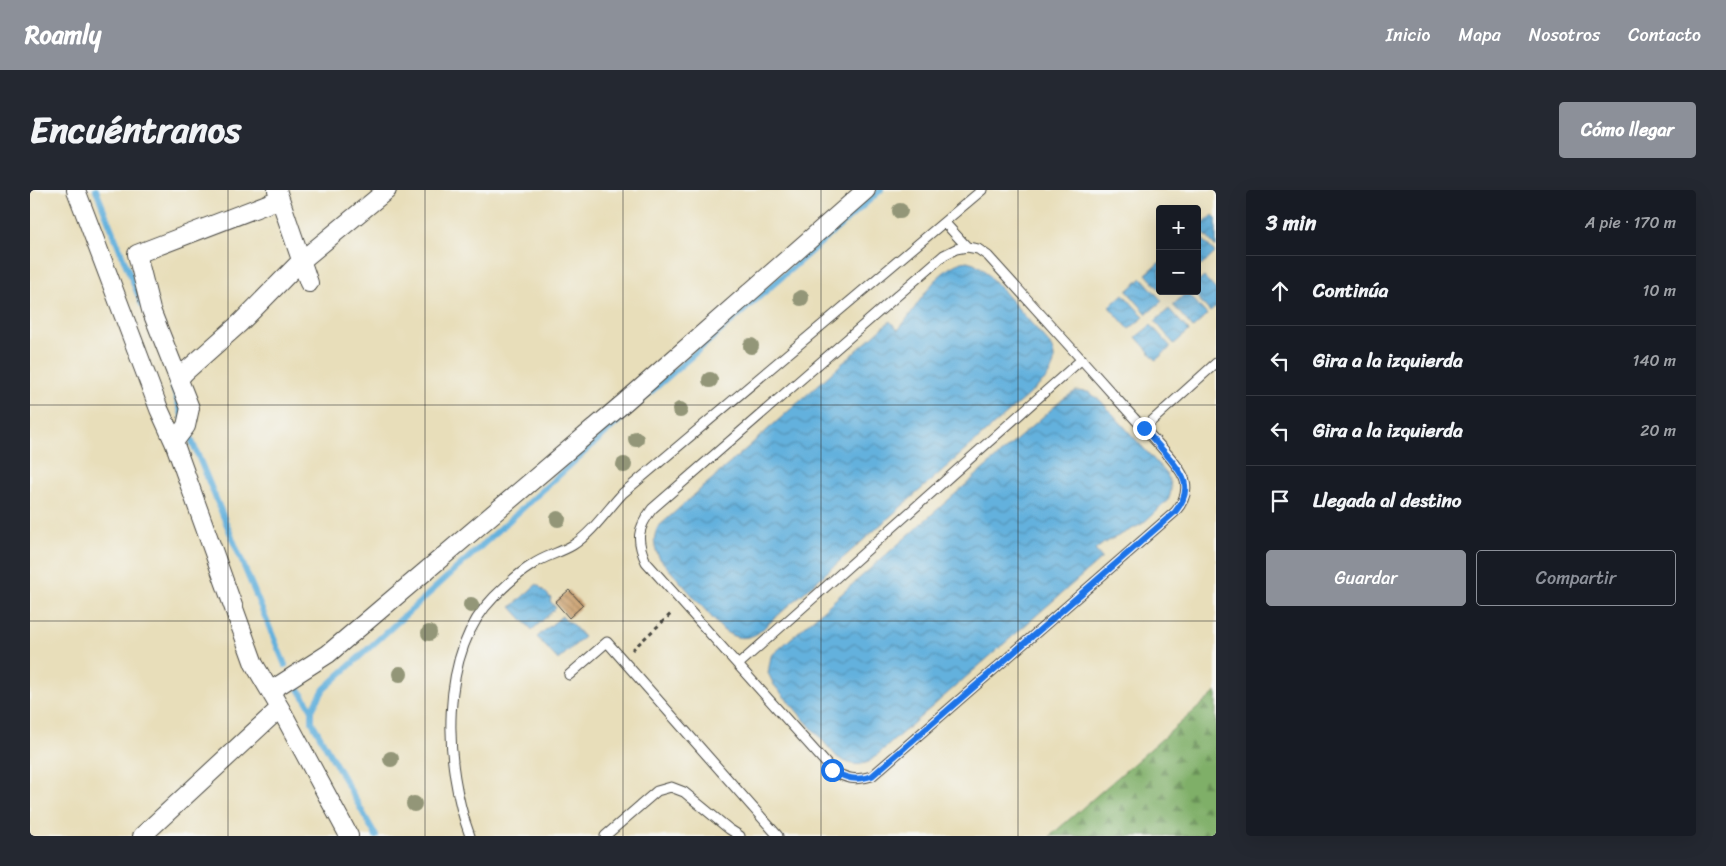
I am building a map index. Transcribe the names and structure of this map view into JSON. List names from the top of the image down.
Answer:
{
  "page": {
    "header": "Roamly",
    "nav": [
      "Inicio",
      "Mapa",
      "Nosotros",
      "Contacto"
    ],
    "title": "Encuéntranos",
    "buttons": [
      "Cómo llegar",
      ["Guardar", "Compartir"]
    ],
    "heading": ["3 min", "A pie · 170 m"],
    "map_buttons": ["+", "−"],
    "list": [
      ["Continúa", "10 m"],
      ["Gira a la izquierda", "140 m"],
      ["Gira a la izquierda", "20 m"],
      "Llegada al destino"
    ]
  }
}
